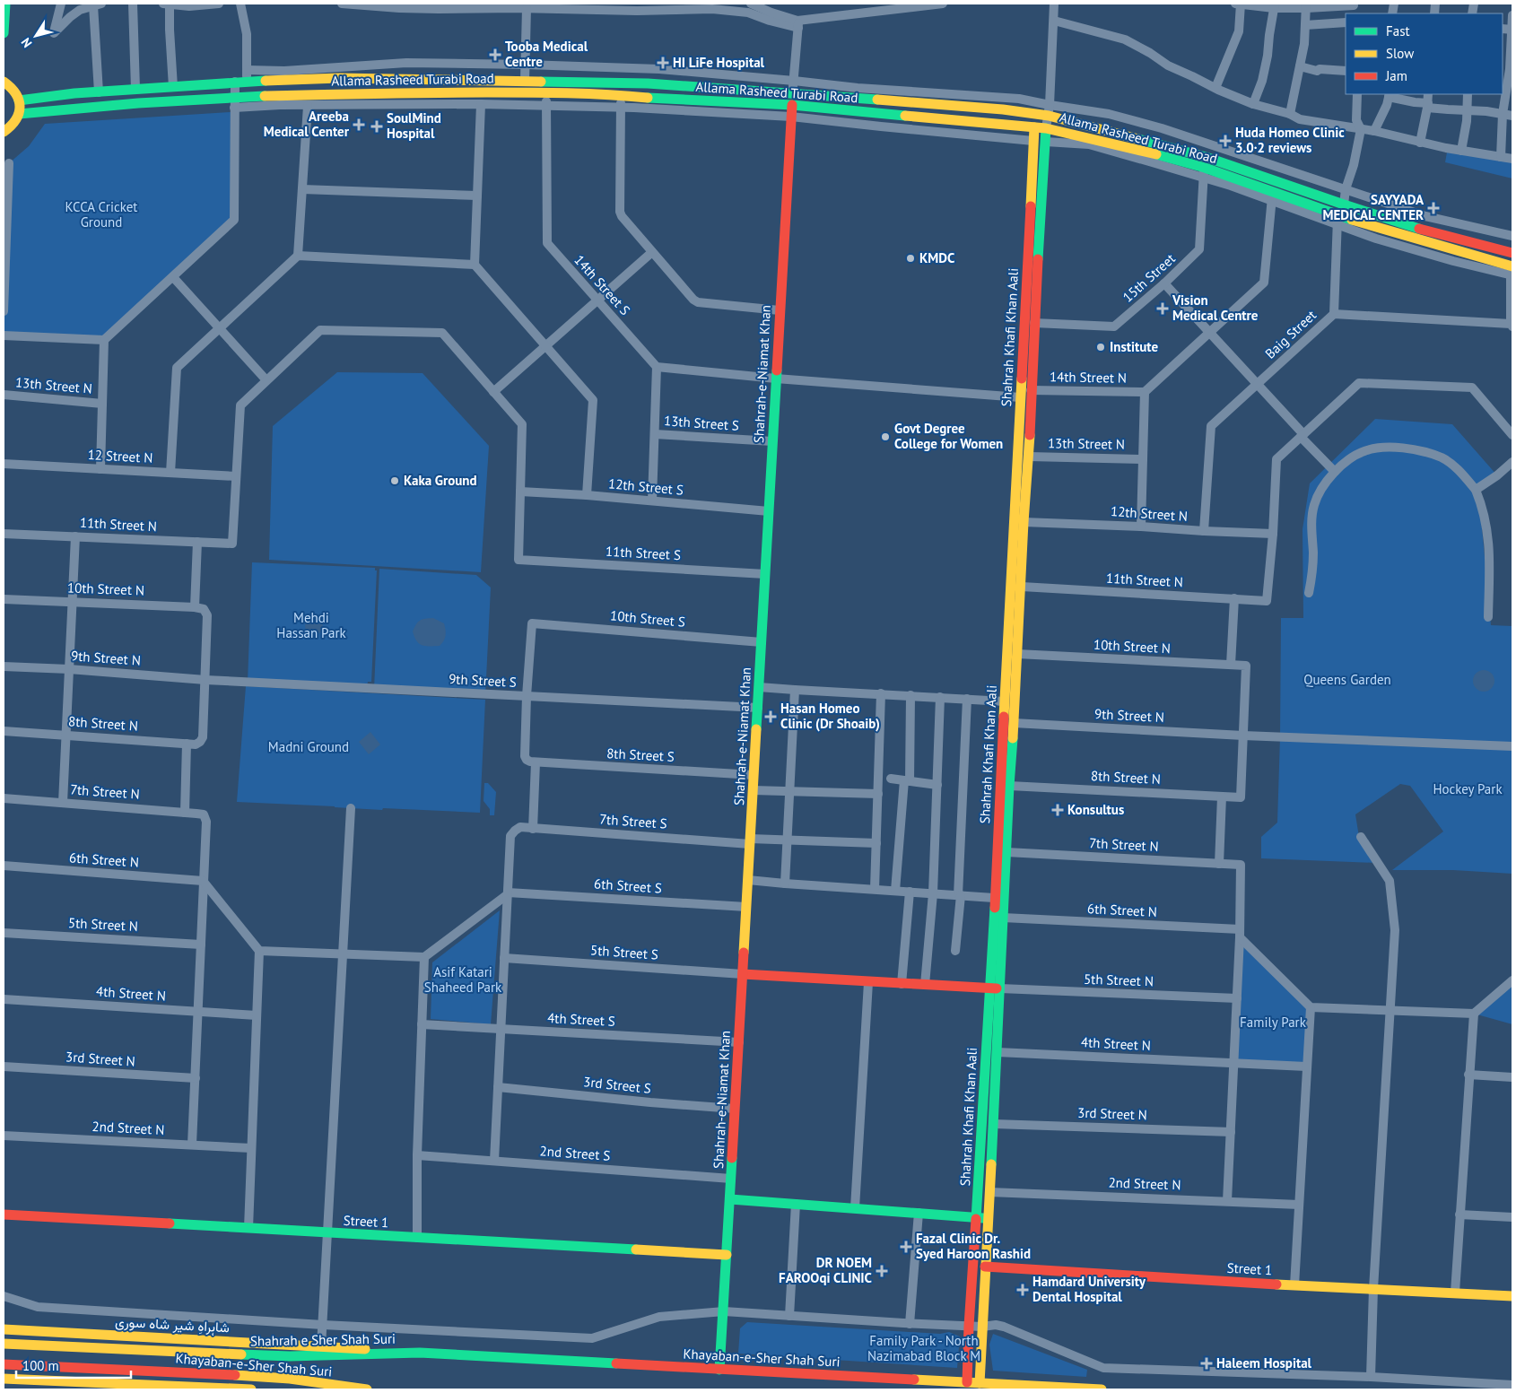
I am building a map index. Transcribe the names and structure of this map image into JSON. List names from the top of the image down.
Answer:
{
  "streets": {
    "main road": [
      "Allama Rasheed Turabi Road",
      "Shahrah Khafi Khan Aali",
      "Shahrah-e-Niamat Khan",
      "Street 1",
      "شاہراہِ شیر شاہ سوری",
      "Shahrah e Sher Shah Suri",
      "Khayaban-e-Sher Shah Suri"
    ],
    "street": [
      "15th Street",
      "14th Street S",
      "Baig Street",
      "14th Street N",
      "13th Street N",
      "13th Street S",
      "12 Street N",
      "12th Street S",
      "12th Street N",
      "11th Street N",
      "11th Street S",
      "10th Street N",
      "10th Street S",
      "9th Street N",
      "9th Street S",
      "8th Street N",
      "8th Street S",
      "7th Street N",
      "7th Street S",
      "6th Street N",
      "6th Street S",
      "5th Street N",
      "5th Street S",
      "4th Street N",
      "4th Street S",
      "3rd Street N",
      "3rd Street S",
      "2nd Street N",
      "2nd Street S"
    ]
  },
  "crossings": [
    ["Allama Rasheed Turabi Road", "15th Street"],
    ["Allama Rasheed Turabi Road", "14th Street S"],
    ["Allama Rasheed Turabi Road", "Shahrah Khafi Khan Aali"],
    ["Allama Rasheed Turabi Road", "Shahrah-e-Niamat Khan"],
    ["15th Street", "Shahrah Khafi Khan Aali"],
    ["Baig Street", "12th Street N"],
    ["Shahrah Khafi Khan Aali", "14th Street N"],
    ["Shahrah Khafi Khan Aali", "13th Street N"],
    ["Shahrah Khafi Khan Aali", "12th Street N"],
    ["Shahrah Khafi Khan Aali", "11th Street N"],
    ["Shahrah Khafi Khan Aali", "10th Street N"],
    ["Shahrah Khafi Khan Aali", "9th Street N"],
    ["Shahrah Khafi Khan Aali", "8th Street N"],
    ["Shahrah Khafi Khan Aali", "7th Street N"],
    ["Shahrah Khafi Khan Aali", "6th Street N"],
    ["Shahrah Khafi Khan Aali", "5th Street N"],
    ["Shahrah Khafi Khan Aali", "4th Street N"],
    ["Shahrah Khafi Khan Aali", "3rd Street N"],
    ["Shahrah Khafi Khan Aali", "2nd Street N"],
    ["Shahrah Khafi Khan Aali", "Street 1"],
    ["Shahrah Khafi Khan Aali", "Khayaban-e-Sher Shah Suri"],
    ["Shahrah-e-Niamat Khan", "13th Street S"],
    ["Shahrah-e-Niamat Khan", "12th Street S"],
    ["Shahrah-e-Niamat Khan", "11th Street S"],
    ["Shahrah-e-Niamat Khan", "10th Street S"],
    ["Shahrah-e-Niamat Khan", "9th Street S"],
    ["Shahrah-e-Niamat Khan", "8th Street S"],
    ["Shahrah-e-Niamat Khan", "7th Street S"],
    ["Shahrah-e-Niamat Khan", "6th Street S"],
    ["Shahrah-e-Niamat Khan", "5th Street S"],
    ["Shahrah-e-Niamat Khan", "4th Street S"],
    ["Shahrah-e-Niamat Khan", "3rd Street S"],
    ["Shahrah-e-Niamat Khan", "2nd Street S"],
    ["Shahrah-e-Niamat Khan", "Street 1"],
    ["Shahrah-e-Niamat Khan", "Khayaban-e-Sher Shah Suri"],
    ["12 Street N", "11th Street N"],
    ["12th Street S", "11th Street S"],
    ["12th Street N", "11th Street N"],
    ["10th Street N", "9th Street N"],
    ["10th Street N", "9th Street S"],
    ["10th Street N", "8th Street N"],
    ["10th Street S", "9th Street S"],
    ["9th Street N", "9th Street S"],
    ["9th Street N", "8th Street N"],
    ["9th Street S", "8th Street N"],
    ["7th Street N", "6th Street N"],
    ["7th Street S", "6th Street S"],
    ["شاہراہِ شیر شاہ سوری", "Shahrah e Sher Shah Suri"],
    ["شاہراہِ شیر شاہ سوری", "Khayaban-e-Sher Shah Suri"],
    ["Shahrah e Sher Shah Suri", "Khayaban-e-Sher Shah Suri"]
  ],
  "parks": [
    "KCCA Cricket Ground",
    "Mehdi Hassan Park",
    "Queens Garden",
    "Madni Ground",
    "Hockey Park",
    "Asif Katari Shaheed Park",
    "Family Park",
    "Family Park - North Nazimabad Block M"
  ],
  "places": {
    "health": [
      "Tooba Medical Centre",
      "HI LiFe Hospital",
      "Areeba Medical Center",
      "SoulMind Hospital",
      "Huda Homeo Clinic 3.0·2 reviews",
      "SAYYADA MEDICAL CENTER",
      "Vision Medical Centre",
      "Hasan Homeo Clinic (Dr Shoaib)",
      "Konsultus",
      "Fazal Clinic Dr. Syed Haroon Rashid",
      "DR NOEM FAROOqi CLINIC",
      "Hamdard University Dental Hospital",
      "Haleem Hospital"
    ],
    "other": [
      "KMDC",
      "Institute",
      "Govt Degree College for Women",
      "Kaka Ground"
    ]
  },
  "legend": ["Fast", "Slow", "Jam"],
  "scale_bar": "100 m",
  "north": "bottom left"
}
